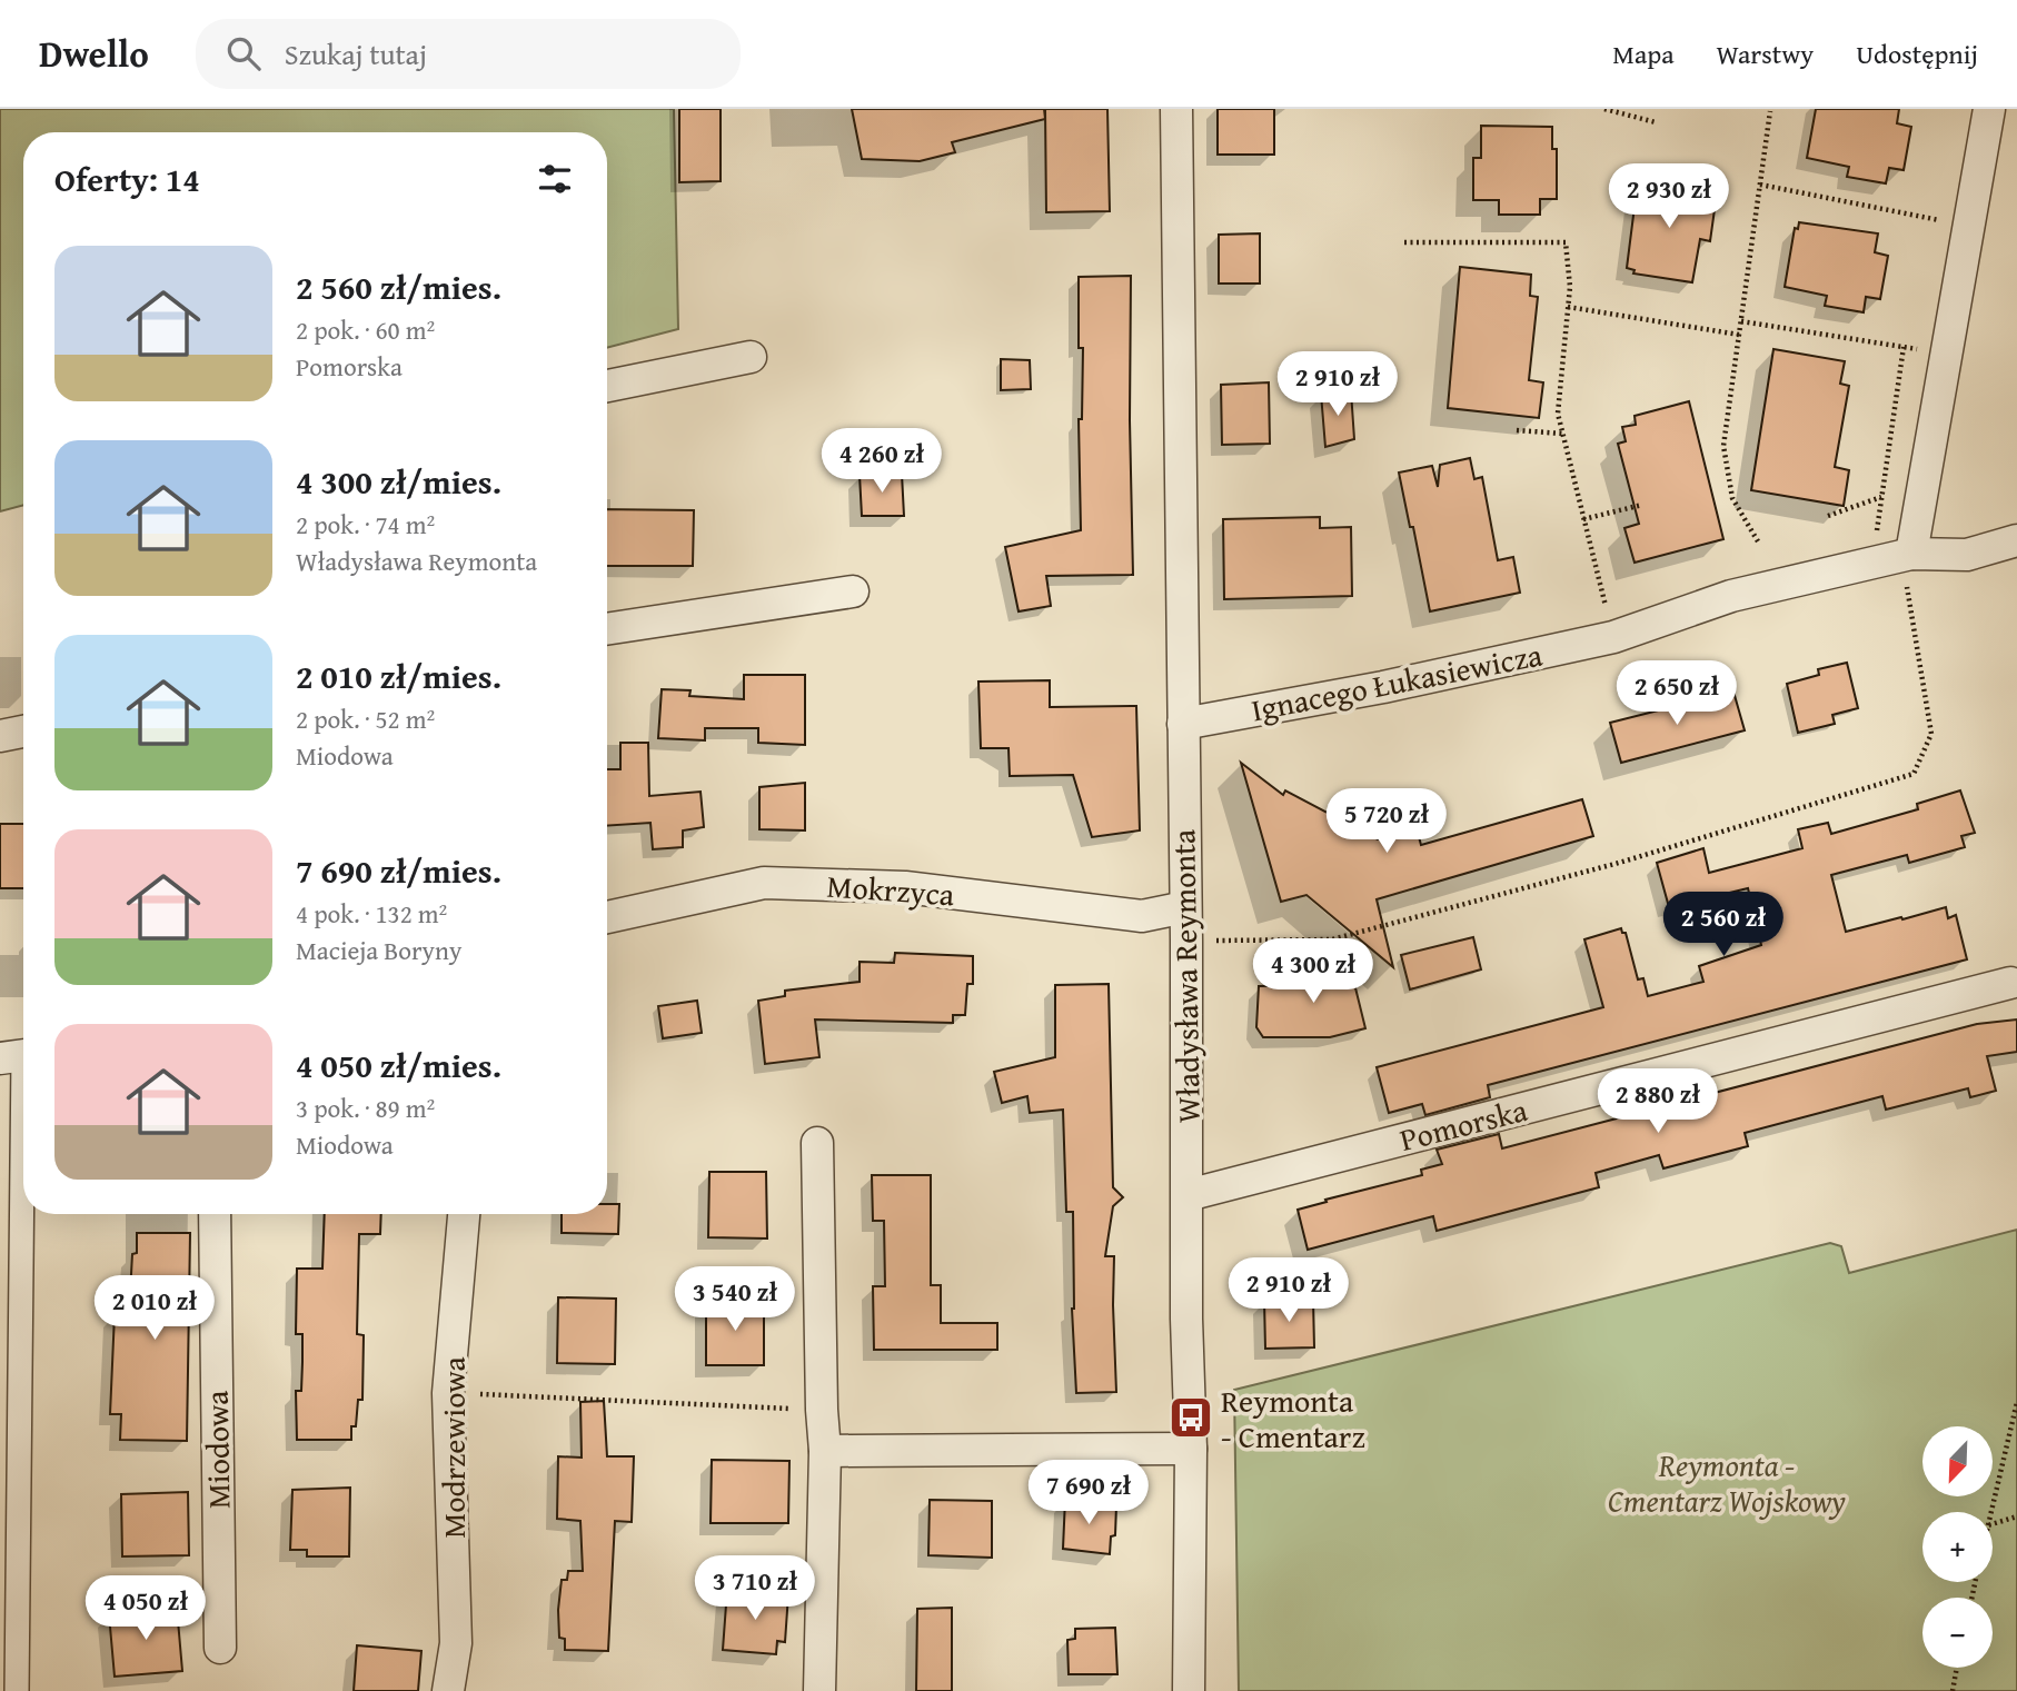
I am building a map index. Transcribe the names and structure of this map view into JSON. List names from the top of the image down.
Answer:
{
  "streets": {
    "street": [
      "Ignacego Łukasiewicza",
      "Mokrzyca",
      "Władysława Reymonta",
      "Pomorska",
      "Modrzewiowa",
      "Miodowa"
    ]
  },
  "crossings": [
    ["Ignacego Łukasiewicza", "Władysława Reymonta"],
    ["Mokrzyca", "Władysława Reymonta"],
    ["Władysława Reymonta", "Pomorska"]
  ],
  "parks": ["Reymonta - Cmentarz Wojskowy"],
  "places": {
    "bus stop": ["Reymonta - Cmentarz"]
  },
  "north": "bottom left",
  "page": {
    "header": "Dwello",
    "search": "Szukaj tutaj",
    "nav": ["Mapa", "Warstwy", "Udostępnij"],
    "heading": "Oferty: 14",
    "price": [
      "2 930 zł",
      "2 910 zł",
      "4 260 zł",
      "2 650 zł",
      "5 720 zł",
      "2 560 zł",
      "4 300 zł",
      "2 880 zł",
      "2 910 zł",
      "3 540 zł",
      "2 010 zł",
      "7 690 zł",
      "3 710 zł",
      "4 050 zł"
    ],
    "list": [
      {
        "name": "2 560 zł/mies.",
        "note": "2 pok. · 60 m² · Pomorska"
      },
      {
        "name": "4 300 zł/mies.",
        "note": "2 pok. · 74 m² · Władysława Reymonta"
      },
      {
        "name": "2 010 zł/mies.",
        "note": "2 pok. · 52 m² · Miodowa"
      },
      {
        "name": "7 690 zł/mies.",
        "note": "4 pok. · 132 m² · Macieja Boryny"
      },
      {
        "name": "4 050 zł/mies.",
        "note": "3 pok. · 89 m² · Miodowa"
      }
    ],
    "map_buttons": ["+", "−"]
  }
}
